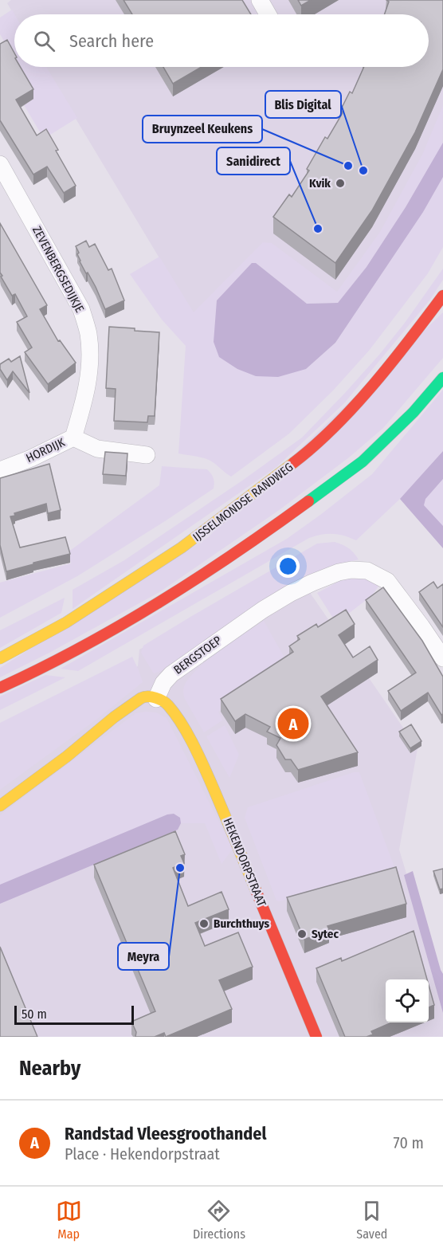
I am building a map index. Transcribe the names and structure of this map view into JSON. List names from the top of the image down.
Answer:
{
  "streets": {
    "main road": ["IJSSELMONDSE RANDWEG", "HEKENDORPSTRAAT"],
    "street": ["ZEVENBERGSEDIJKJE", "HORDIJK", "BERGSTOEP"]
  },
  "crossings": [
    ["ZEVENBERGSEDIJKJE", "HORDIJK"],
    ["BERGSTOEP", "HEKENDORPSTRAAT"]
  ],
  "places": [
    "Bruynzeel Keukens",
    "Blis Digital",
    "Kvik",
    "Sanidirect",
    "Meyra",
    "Burchthuys",
    "Sytec"
  ],
  "scale_bar": "50 m",
  "page": {
    "search": "Search here",
    "pins": "A",
    "scale": "50 m",
    "heading": "Nearby",
    "list": [
      {
        "mark": "A",
        "name": "Randstad Vleesgroothandel",
        "note": "Place · Hekendorpstraat",
        "value": "70 m"
      }
    ],
    "nav": ["Map", "Directions", "Saved"]
  }
}
